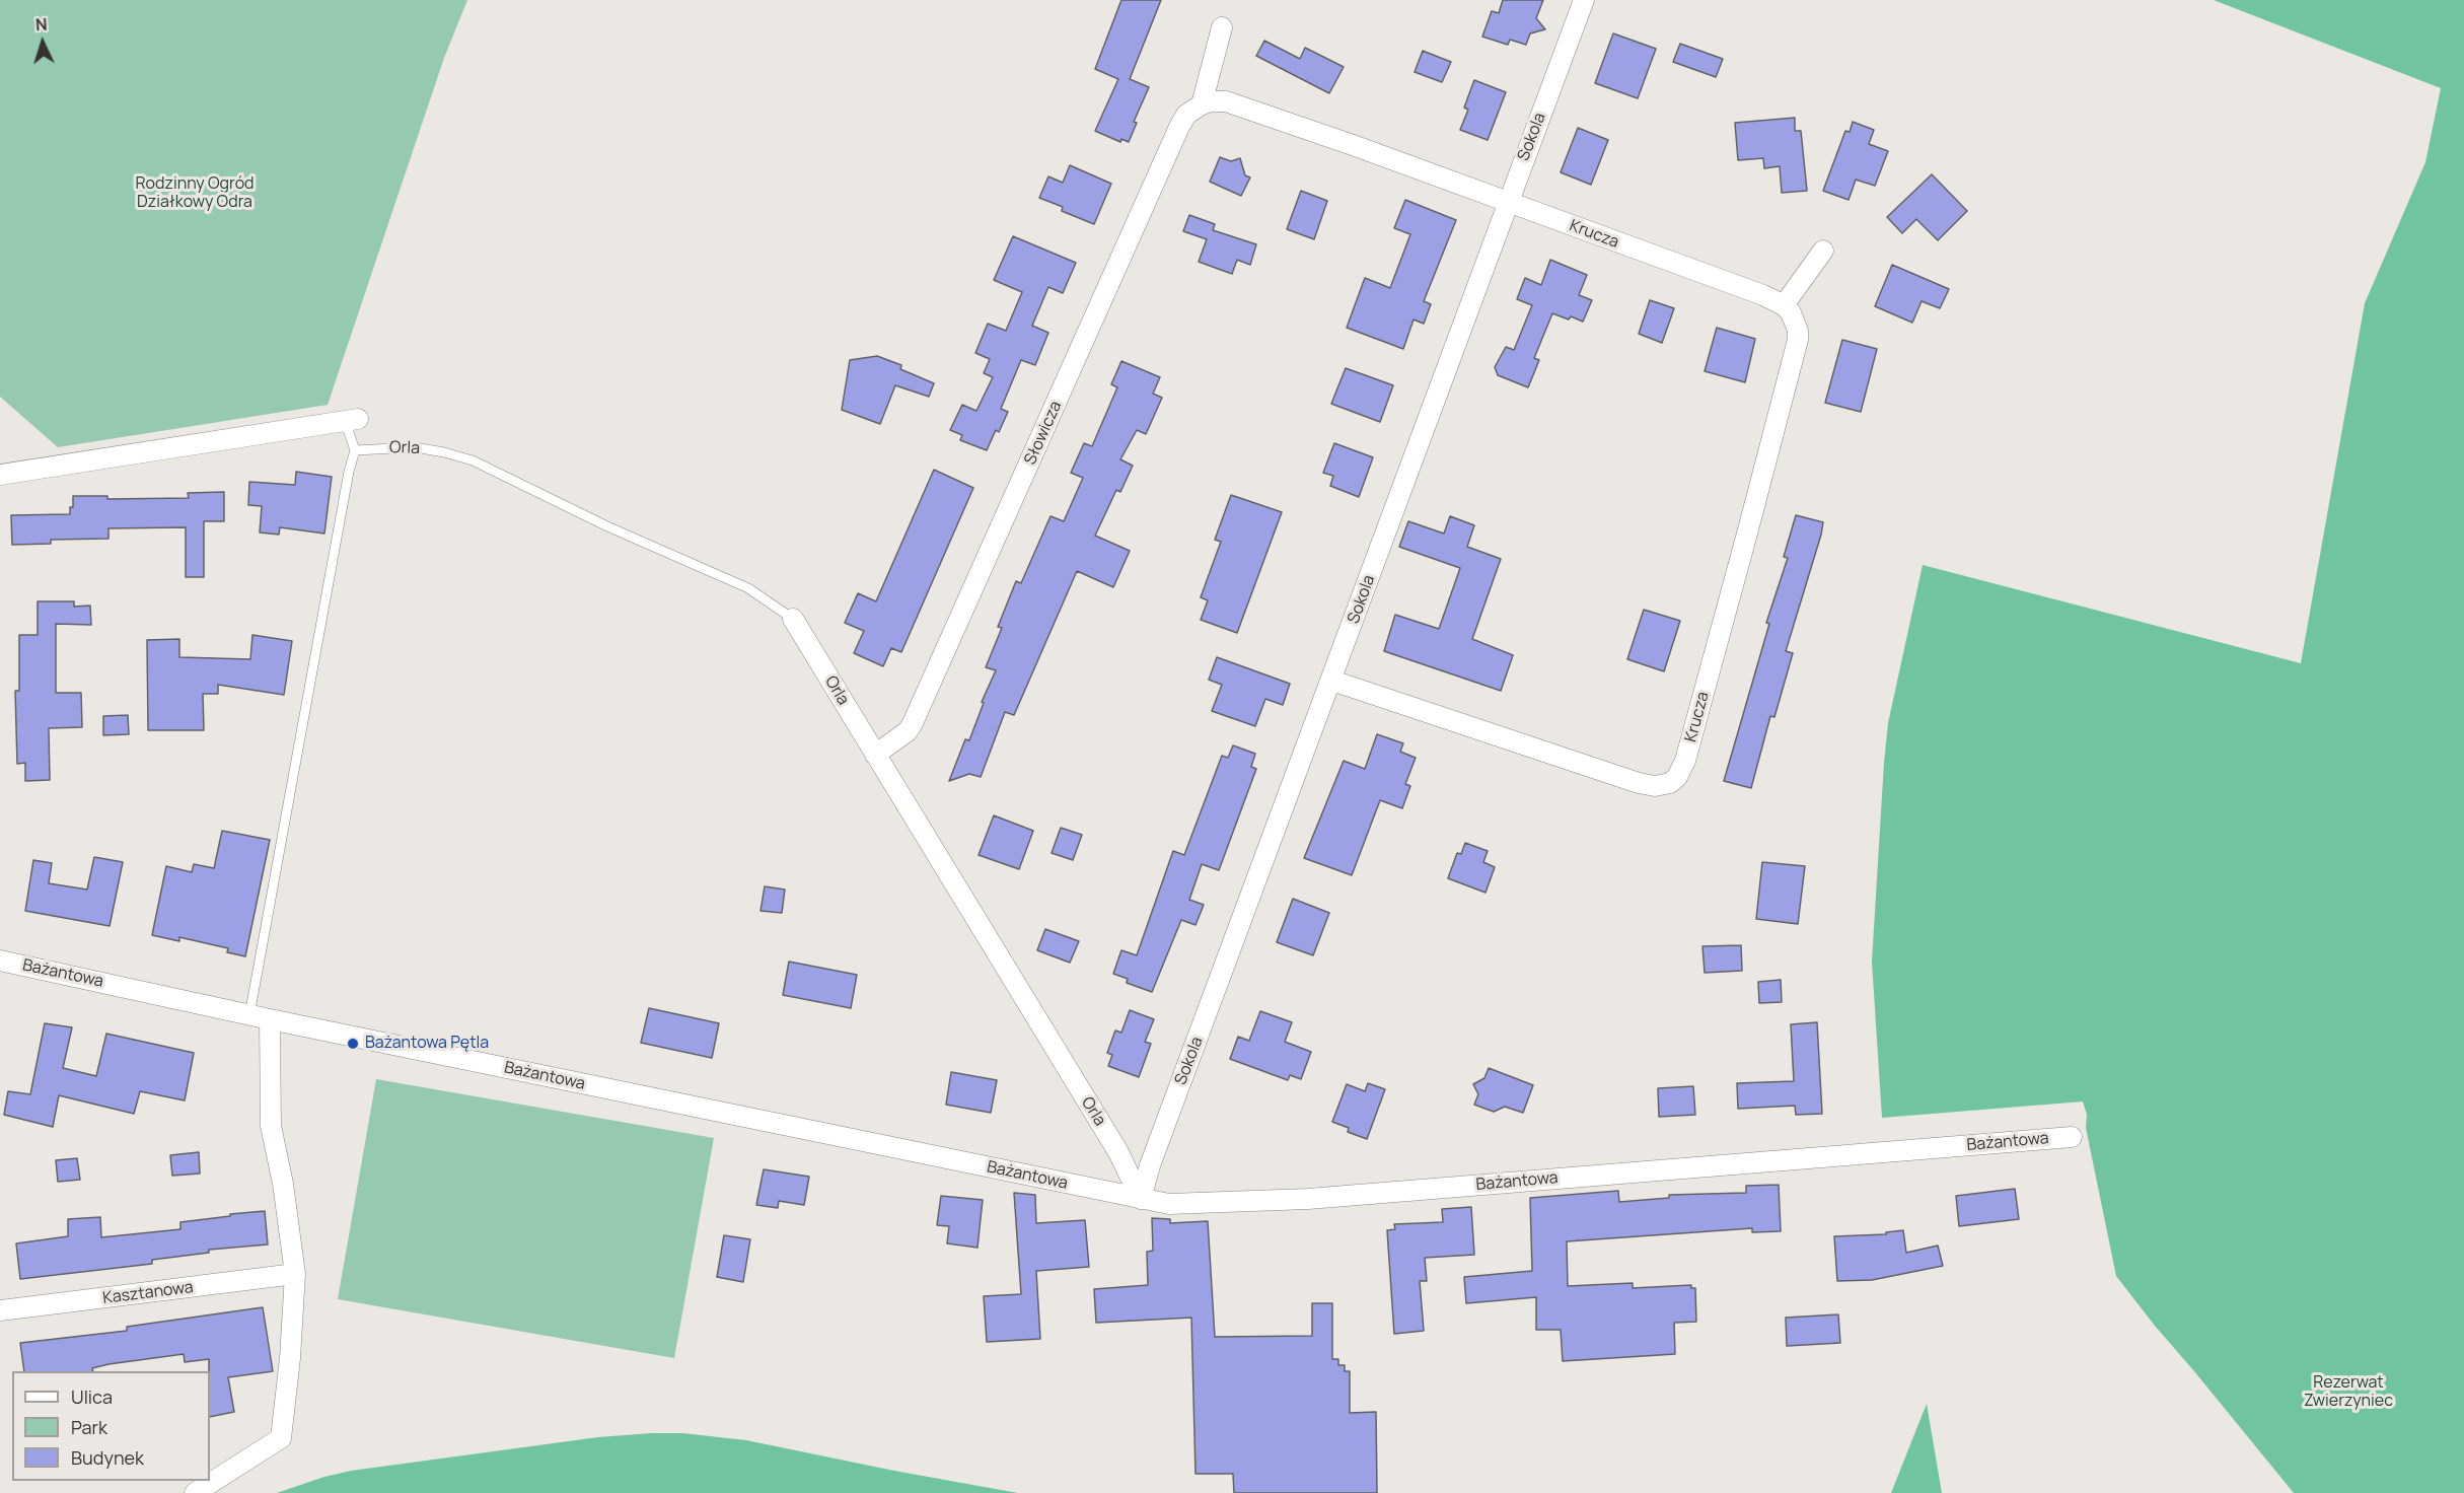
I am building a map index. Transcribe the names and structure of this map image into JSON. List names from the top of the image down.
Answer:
{
  "streets": {
    "street": [
      "Sokola",
      "Krucza",
      "Słowicza",
      "Orla",
      "Bażantowa",
      "Kasztanowa"
    ]
  },
  "crossings": [
    ["Sokola", "Krucza"],
    ["Sokola", "Orla"],
    ["Sokola", "Bażantowa"],
    ["Słowicza", "Orla"],
    ["Orla", "Bażantowa"]
  ],
  "parks": ["Rodzinny Ogród Działkowy Odra", "Rezerwat Zwierzyniec"],
  "places": ["Bażantowa Pętla"],
  "legend": ["Ulica", "Park", "Budynek"],
  "north": "top"
}
